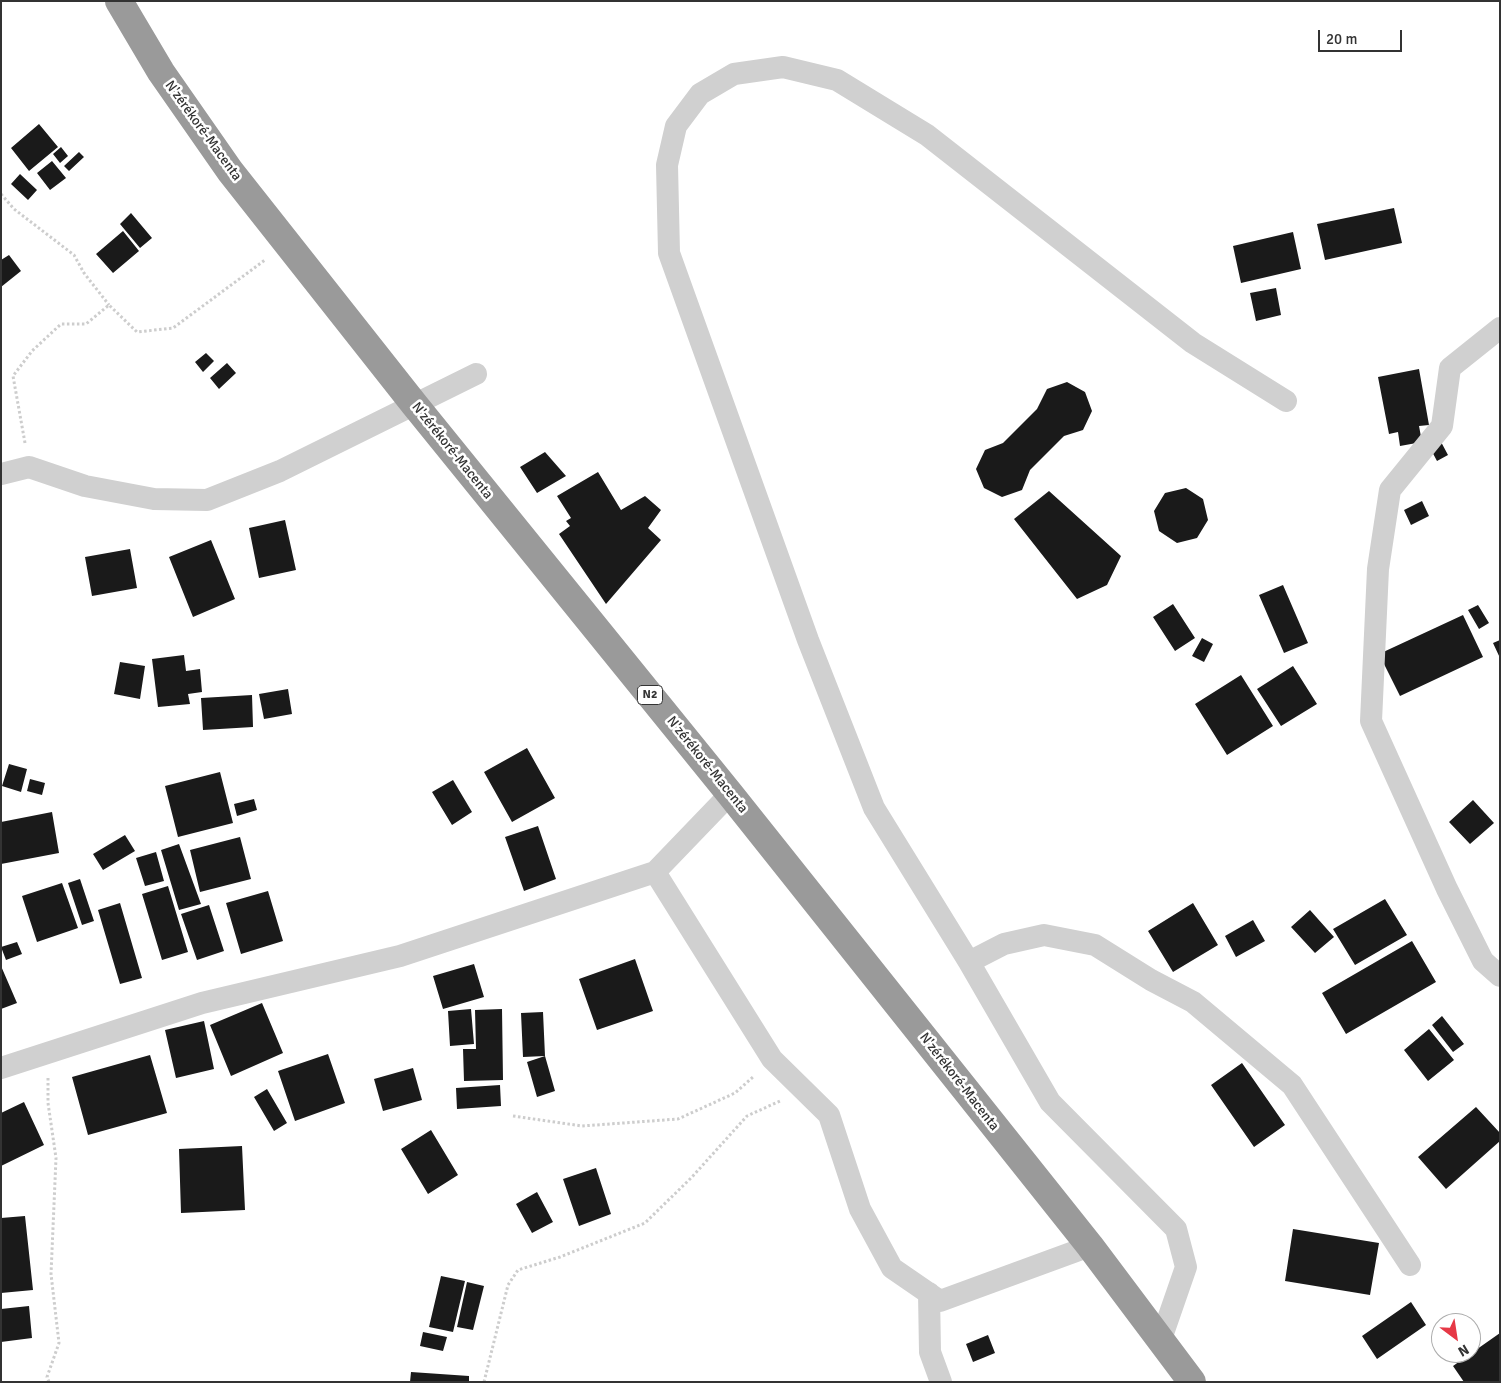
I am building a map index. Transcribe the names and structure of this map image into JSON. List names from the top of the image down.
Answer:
{
  "streets": {
    "highway": ["N'zérékoré-Macenta", "N2"]
  },
  "scale_bar": "20 m",
  "north": "bottom right"
}
